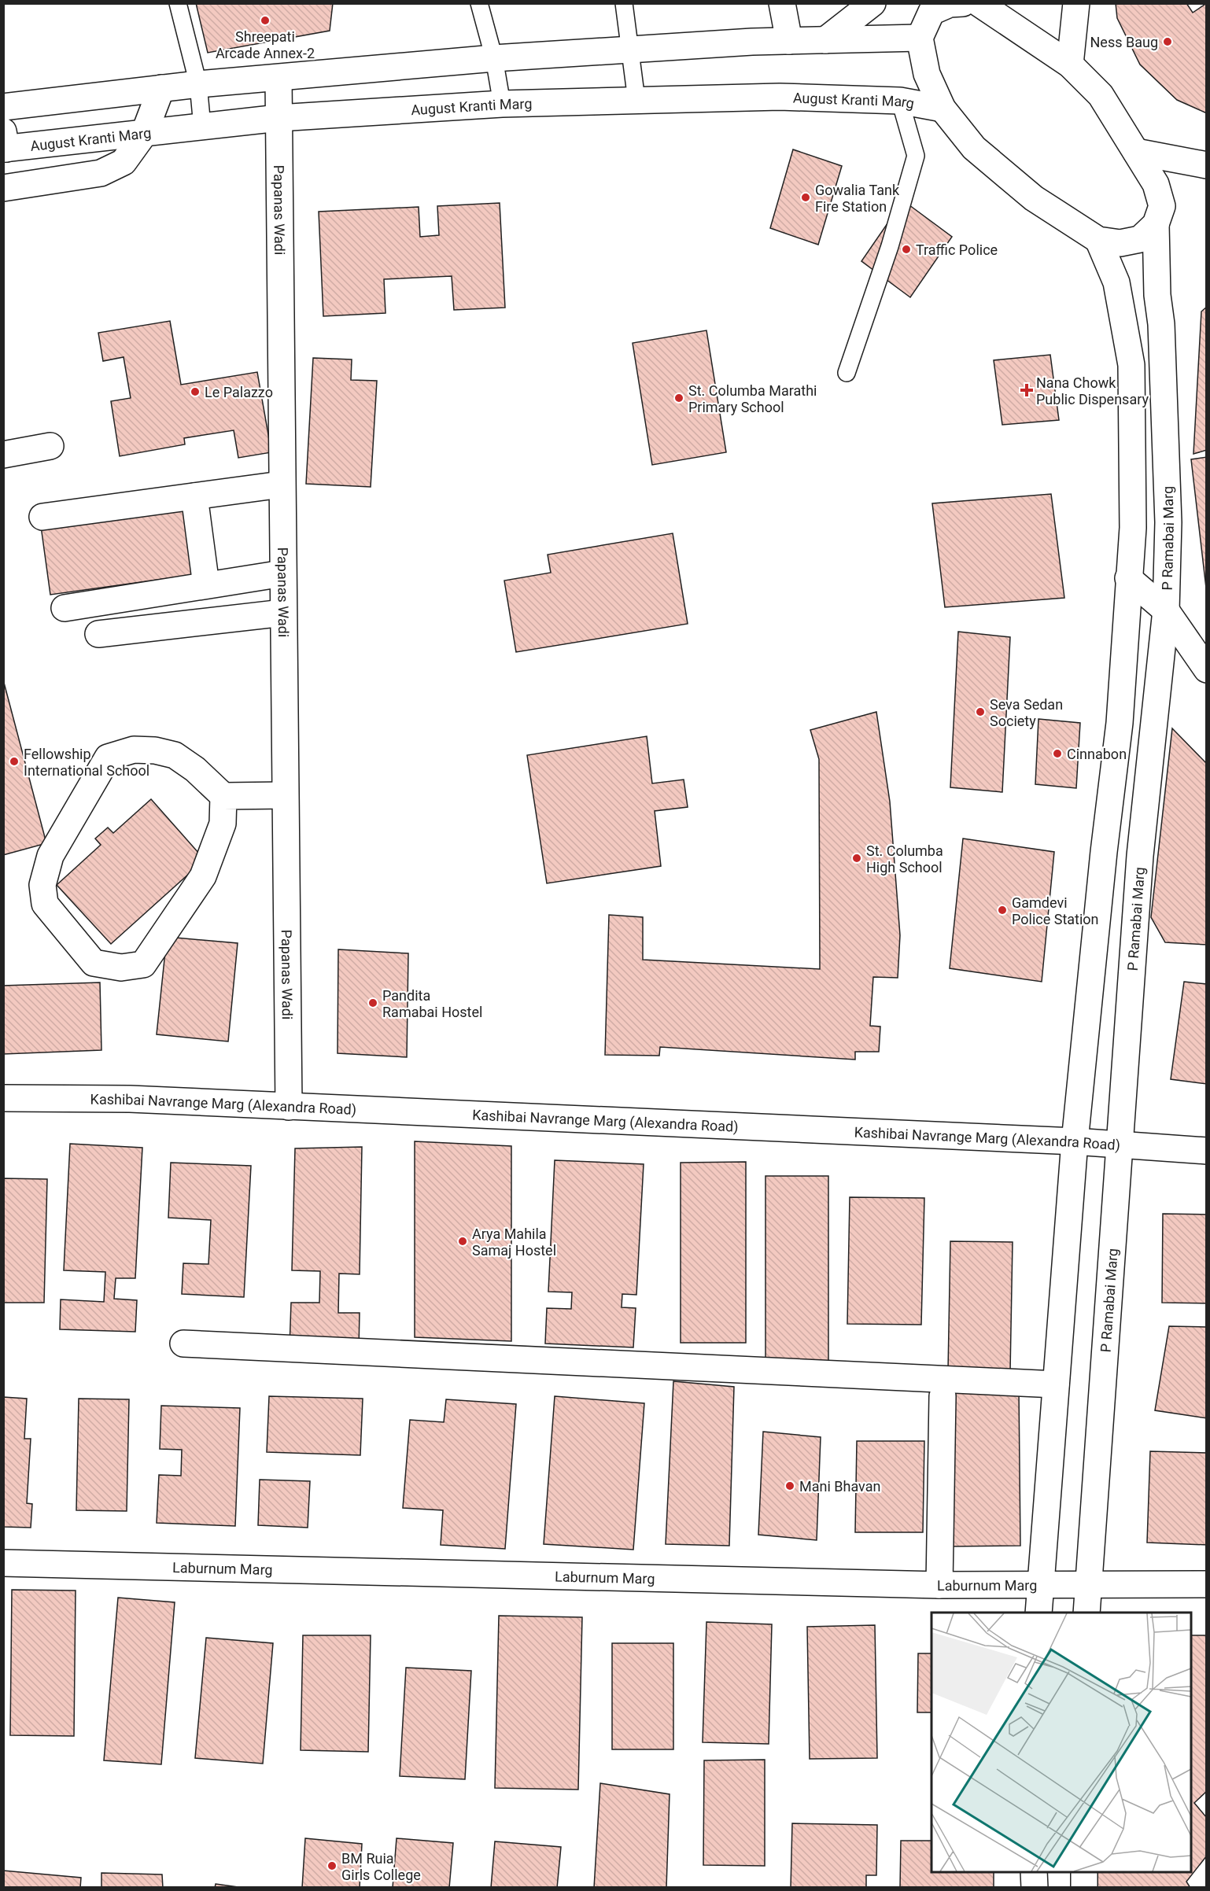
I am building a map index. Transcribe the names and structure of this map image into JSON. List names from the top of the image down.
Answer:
{
  "streets": {
    "street": [
      "August Kranti Marg",
      "Papanas Wadi",
      "P Ramabai Marg",
      "Kashibai Navrange Marg (Alexandra Road)",
      "Laburnum Marg"
    ]
  },
  "crossings": [
    ["August Kranti Marg", "Papanas Wadi"],
    ["Papanas Wadi", "Kashibai Navrange Marg (Alexandra Road)"],
    ["P Ramabai Marg", "Kashibai Navrange Marg (Alexandra Road)"],
    ["P Ramabai Marg", "Laburnum Marg"]
  ],
  "places": {
    "other": [
      "Shreepati Arcade Annex-2",
      "Ness Baug",
      "Gowalia Tank Fire Station",
      "Traffic Police",
      "Le Palazzo",
      "St. Columba Marathi Primary School",
      "Seva Sedan Society",
      "Cinnabon",
      "Fellowship International School",
      "St. Columba High School",
      "Gamdevi Police Station",
      "Pandita Ramabai Hostel",
      "Arya Mahila Samaj Hostel",
      "Mani Bhavan",
      "BM Ruia Girls College"
    ],
    "health": ["Nana Chowk Public Dispensary"]
  }
}
